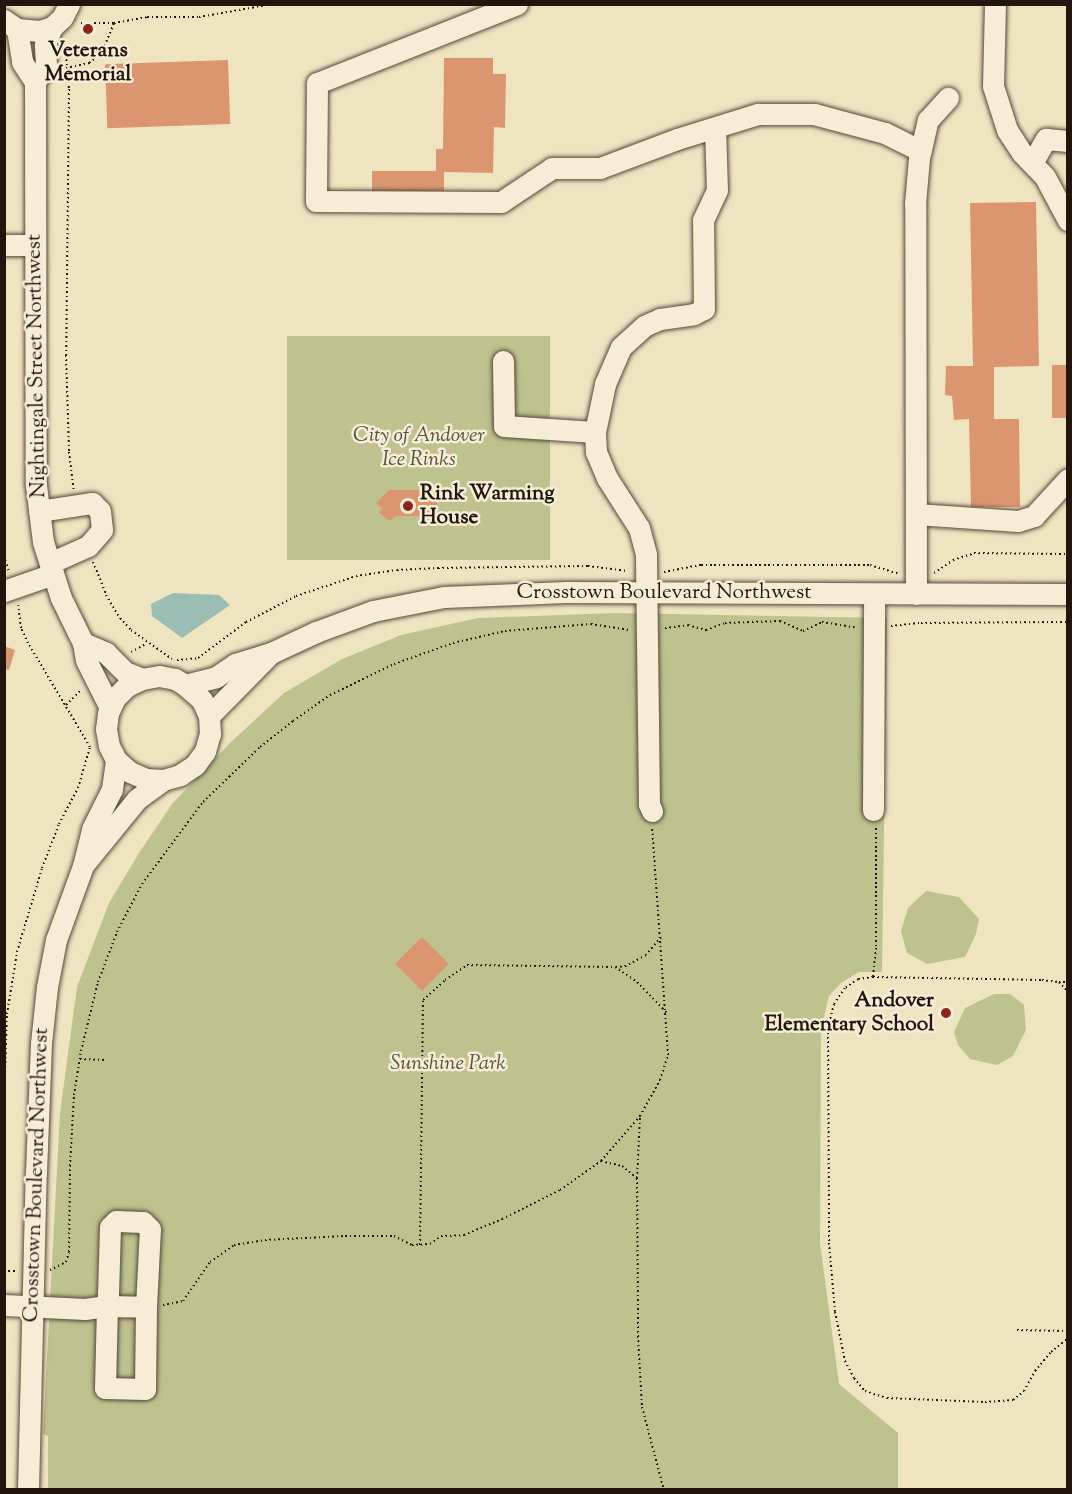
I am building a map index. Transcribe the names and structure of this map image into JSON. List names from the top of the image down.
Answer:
{
  "streets": {
    "street": ["Nightingale Street Northwest", "Crosstown Boulevard Northwest"]
  },
  "crossings": [
    ["Nightingale Street Northwest", "Crosstown Boulevard Northwest"]
  ],
  "parks": ["City of Andover Ice Rinks", "Sunshine Park"],
  "places": ["Veterans Memorial", "Rink Warming House", "Andover Elementary School"]
}
